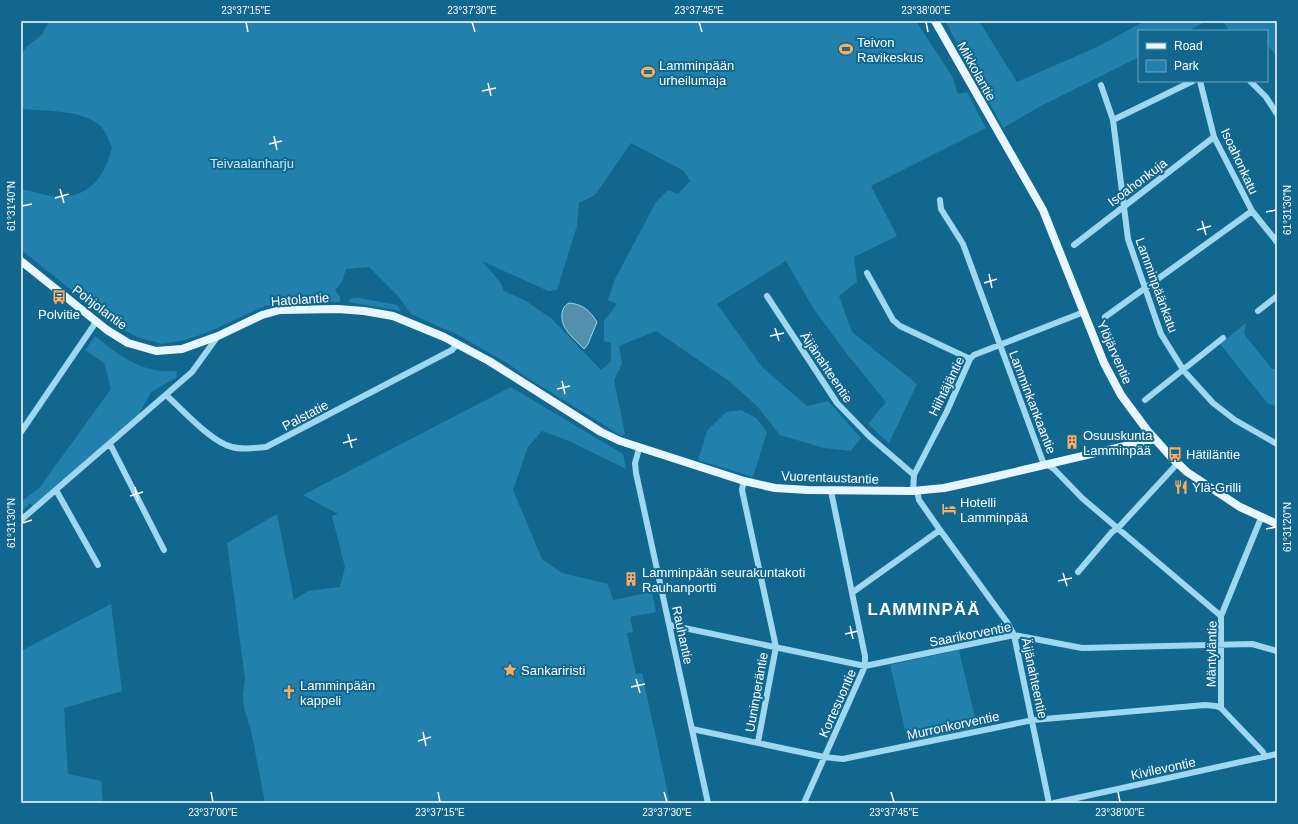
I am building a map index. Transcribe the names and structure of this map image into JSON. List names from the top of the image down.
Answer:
{
  "streets": {
    "main road": [
      "Mikkolantie",
      "Hatolantie",
      "Pohjolantie",
      "Ylöjärventie",
      "Vuorentaustantie"
    ],
    "street": [
      "Isoahonkatu",
      "Isoahonkuja",
      "Lamminpäänkatu",
      "Äijänahteentie",
      "Hiihtäjäntie",
      "Lamminkankaantie",
      "Palstatie",
      "Saarikorventie",
      "Rauhantie",
      "Mäntyläntie",
      "Uuninperäntie",
      "Kortesuontie",
      "Murronkorventie",
      "Kivilevontie"
    ]
  },
  "crossings": [
    ["Mikkolantie", "Ylöjärventie"],
    ["Isoahonkatu", "Isoahonkuja"],
    ["Isoahonkuja", "Lamminpäänkatu"],
    ["Hatolantie", "Pohjolantie"],
    ["Hatolantie", "Palstatie"],
    ["Hatolantie", "Vuorentaustantie"],
    ["Ylöjärventie", "Hiihtäjäntie"],
    ["Ylöjärventie", "Vuorentaustantie"],
    ["Ylöjärventie", "Mäntyläntie"],
    ["Äijänahteentie", "Hiihtäjäntie"],
    ["Äijänahteentie", "Vuorentaustantie"],
    ["Äijänahteentie", "Saarikorventie"],
    ["Äijänahteentie", "Murronkorventie"],
    ["Hiihtäjäntie", "Lamminkankaantie"],
    ["Hiihtäjäntie", "Vuorentaustantie"],
    ["Lamminkankaantie", "Vuorentaustantie"],
    ["Lamminkankaantie", "Mäntyläntie"],
    ["Vuorentaustantie", "Rauhantie"],
    ["Vuorentaustantie", "Uuninperäntie"],
    ["Vuorentaustantie", "Kortesuontie"],
    ["Saarikorventie", "Rauhantie"],
    ["Saarikorventie", "Mäntyläntie"],
    ["Saarikorventie", "Uuninperäntie"],
    ["Saarikorventie", "Kortesuontie"],
    ["Rauhantie", "Murronkorventie"],
    ["Mäntyläntie", "Murronkorventie"],
    ["Uuninperäntie", "Murronkorventie"],
    ["Kortesuontie", "Murronkorventie"]
  ],
  "districts": ["LAMMINPÄÄ"],
  "parks": ["Teivaalanharju"],
  "places": {
    "sports": ["Teivon Ravikeskus", "Lamminpään urheilumaja"],
    "bus stop": ["Polvitie", "Hätiläntie"],
    "building": ["Osuuskunta Lamminpää", "Lamminpään seurakuntakoti Rauhanportti"],
    "restaurant": ["Ylä-Grilli"],
    "hotel": ["Hotelli Lamminpää"],
    "place": ["Sankariristi"],
    "church": ["Lamminpään kappeli"]
  },
  "legend": ["Road", "Park"],
  "coordinates": [
    "23°37'15\"E",
    "23°37'30\"E",
    "23°37'45\"E",
    "23°38'00\"E",
    "61°31'40\"N",
    "61°31'30\"N",
    "61°31'20\"N",
    "23°37'00\"E"
  ]
}
